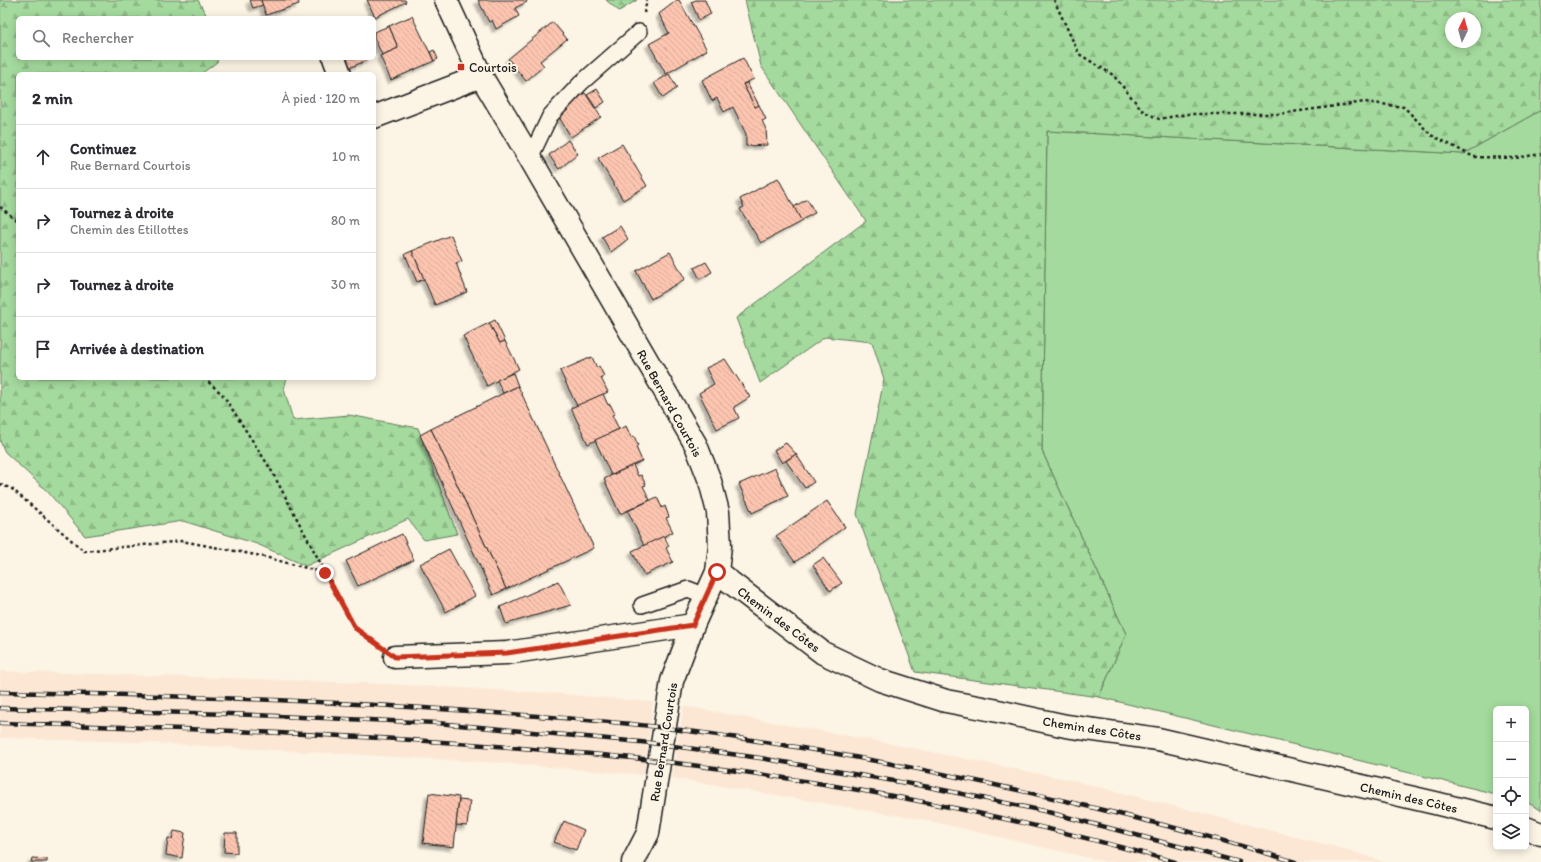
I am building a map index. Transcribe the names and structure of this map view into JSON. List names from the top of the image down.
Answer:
{
  "streets": {
    "street": ["Rue Bernard Courtois", "Chemin des Côtes"]
  },
  "crossings": [
    ["Rue Bernard Courtois", "Chemin des Côtes"]
  ],
  "places": {
    "transit": ["Courtois"]
  },
  "north": "top",
  "page": {
    "search": "Rechercher",
    "heading": ["2 min", "À pied · 120 m"],
    "list": [
      ["Continuez", "Rue Bernard Courtois", "10 m"],
      ["Tournez à droite", "Chemin des Etillottes", "80 m"],
      ["Tournez à droite", "30 m"],
      "Arrivée à destination"
    ],
    "map_buttons": ["+", "−"]
  }
}
